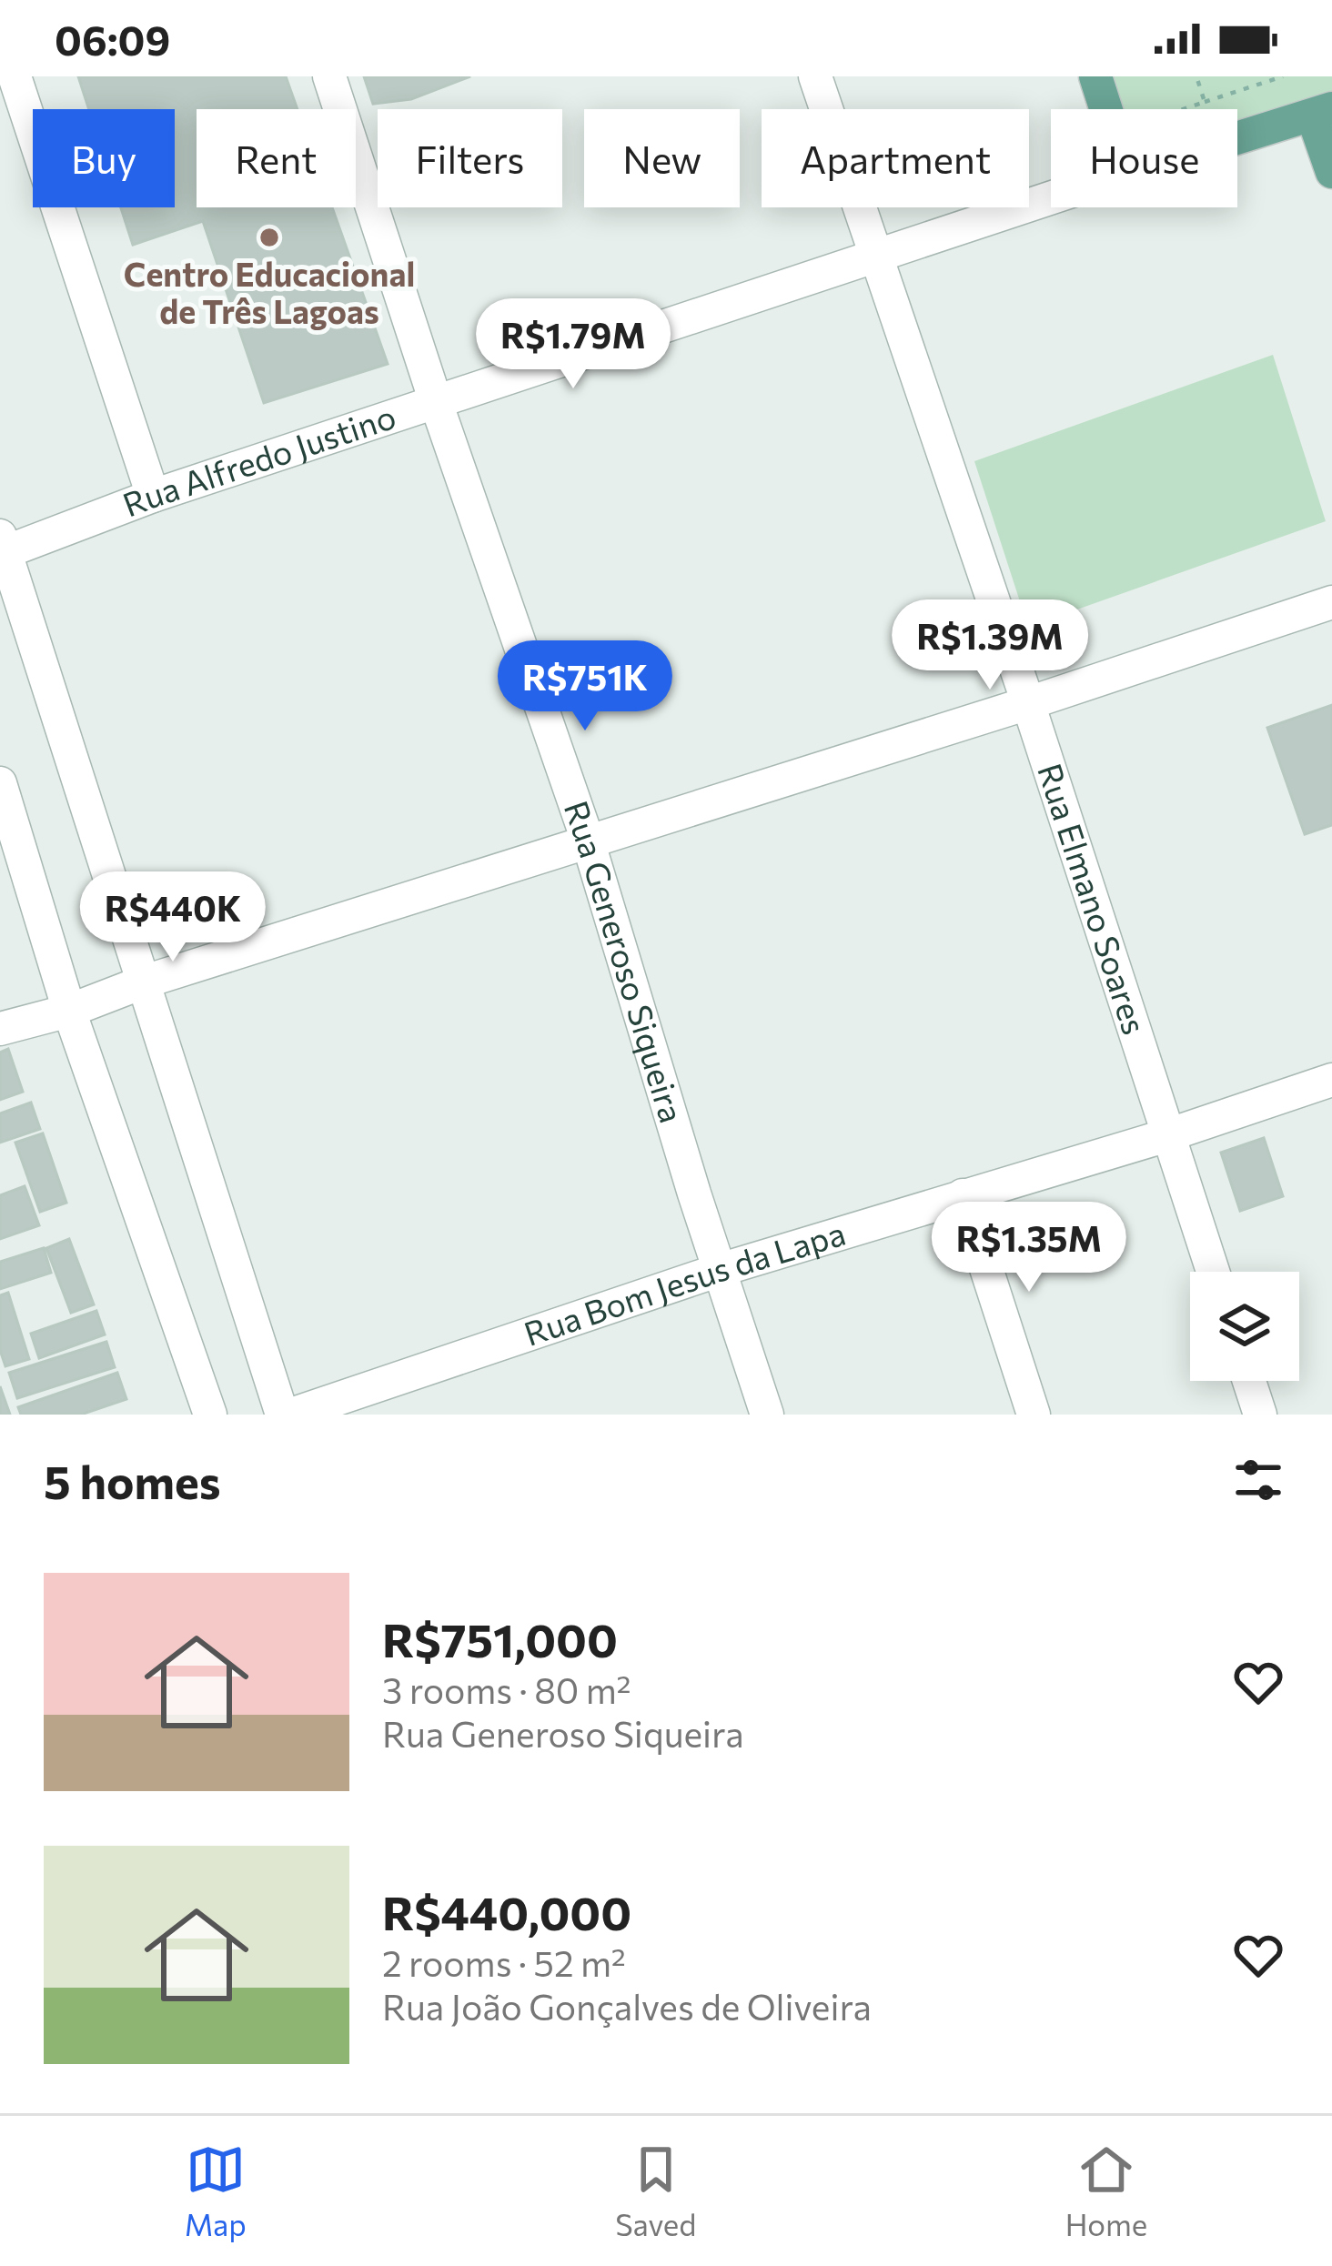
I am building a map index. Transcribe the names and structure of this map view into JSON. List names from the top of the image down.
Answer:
{
  "streets": {
    "main road": ["Rua Alfredo Justino"],
    "street": ["Rua Elmano Soares", "Rua Generoso Siqueira", "Rua Bom Jesus da Lapa"]
  },
  "crossings": [
    ["Rua Alfredo Justino", "Rua Elmano Soares"],
    ["Rua Alfredo Justino", "Rua Generoso Siqueira"],
    ["Rua Elmano Soares", "Rua Bom Jesus da Lapa"],
    ["Rua Generoso Siqueira", "Rua Bom Jesus da Lapa"]
  ],
  "places": ["Centro Educacional de Três Lagoas"],
  "page": {
    "status": "06:09",
    "chip": [
      "Buy",
      "Rent",
      "Filters",
      "New",
      "Apartment",
      "House"
    ],
    "price": [
      "R$1.79M",
      "R$1.39M",
      "R$751K",
      "R$440K",
      "R$1.35M"
    ],
    "heading": "5 homes",
    "list": [
      {
        "name": "R$751,000",
        "note": "3 rooms · 80 m² · Rua Generoso Siqueira"
      },
      {
        "name": "R$440,000",
        "note": "2 rooms · 52 m² · Rua João Gonçalves de Oliveira"
      }
    ],
    "tabs": ["Map", "Saved", "Home"]
  }
}
